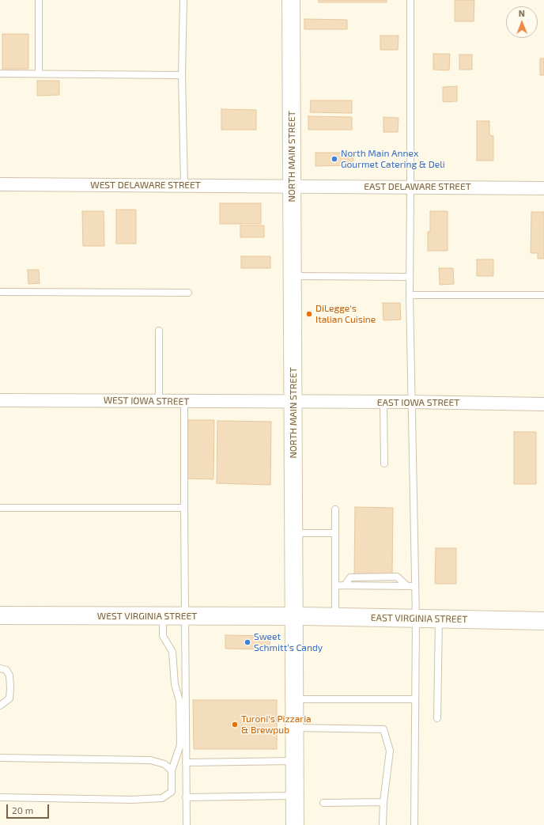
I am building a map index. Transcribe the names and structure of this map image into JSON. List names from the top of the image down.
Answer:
{
  "streets": {
    "street": [
      "NORTH MAIN STREET",
      "WEST DELAWARE STREET",
      "EAST DELAWARE STREET",
      "WEST IOWA STREET",
      "EAST IOWA STREET",
      "WEST VIRGINIA STREET",
      "EAST VIRGINIA STREET"
    ]
  },
  "crossings": [
    ["NORTH MAIN STREET", "WEST DELAWARE STREET"],
    ["NORTH MAIN STREET", "EAST DELAWARE STREET"],
    ["NORTH MAIN STREET", "WEST IOWA STREET"],
    ["NORTH MAIN STREET", "EAST IOWA STREET"],
    ["NORTH MAIN STREET", "WEST VIRGINIA STREET"],
    ["NORTH MAIN STREET", "EAST VIRGINIA STREET"],
    ["WEST DELAWARE STREET", "EAST DELAWARE STREET"],
    ["WEST IOWA STREET", "EAST IOWA STREET"],
    ["WEST VIRGINIA STREET", "EAST VIRGINIA STREET"]
  ],
  "places": [
    "North Main Annex Gourmet Catering & Deli",
    "DiLegge's Italian Cuisine",
    "Sweet Schmitt's Candy",
    "Turoni's Pizzaria & Brewpub"
  ],
  "scale_bar": "20 m",
  "north": "top"
}
